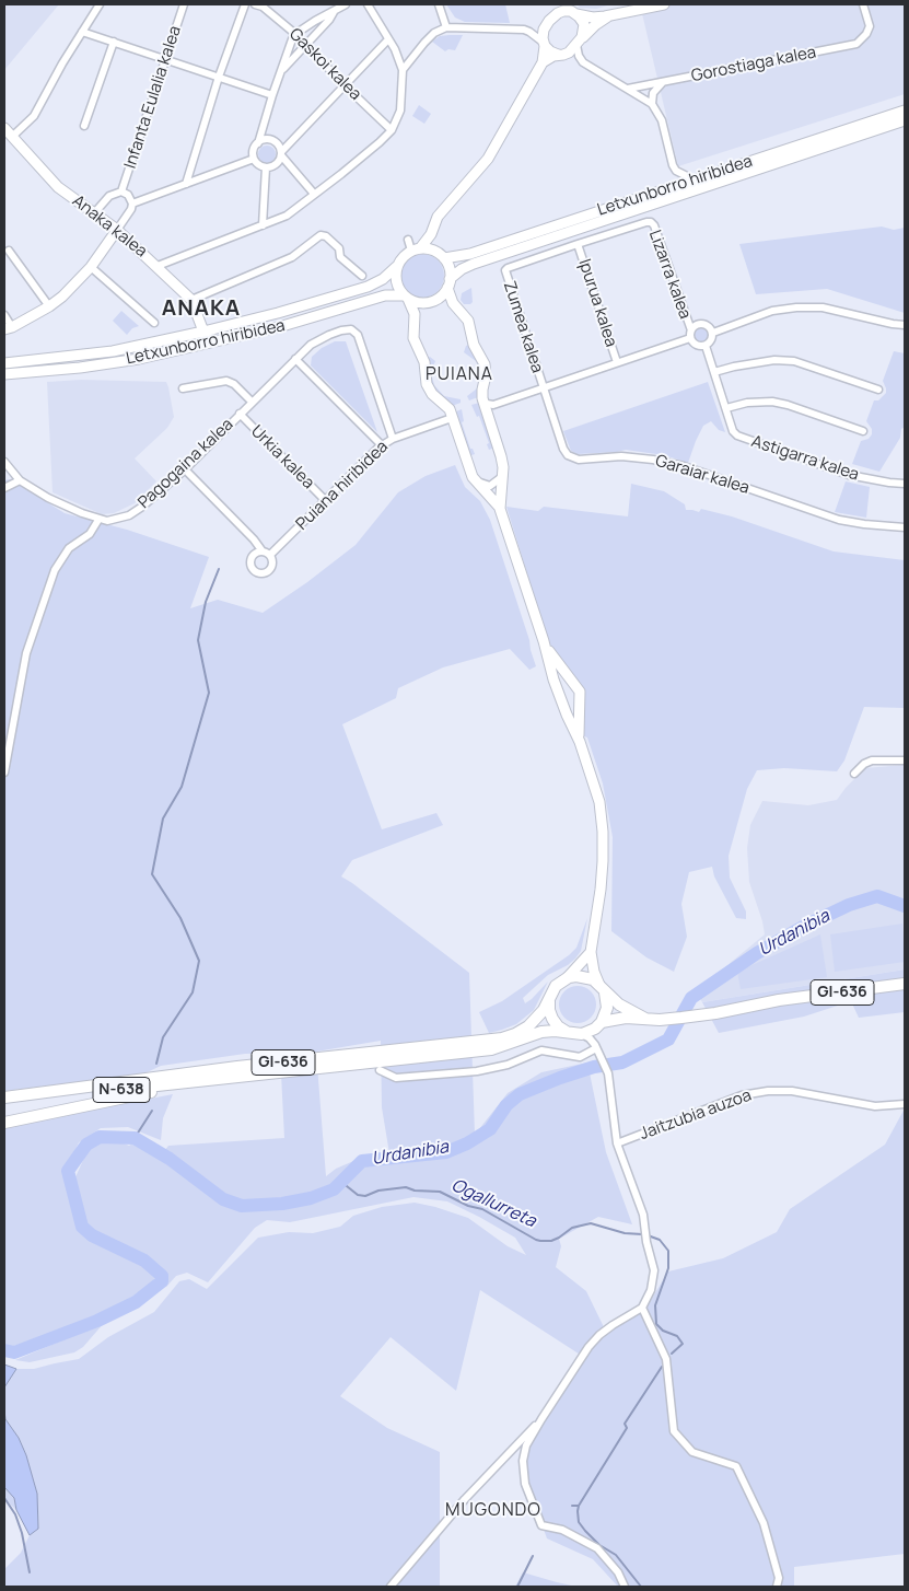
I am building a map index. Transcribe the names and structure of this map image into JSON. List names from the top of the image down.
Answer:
{
  "streets": {
    "main road": ["GI-636", "N-638"],
    "street": [
      "Gaskoi kalea",
      "Gorostiaga kalea",
      "Infanta Eulalia kalea",
      "Letxunborro hiribidea",
      "Anaka kalea",
      "Lizarra kalea",
      "Ipurua kalea",
      "Zumea kalea",
      "Urkia kalea",
      "Astigarra kalea",
      "Pagogaina kalea",
      "Garaiar kalea",
      "Puiana hiribidea",
      "Jaitzubia auzoa"
    ]
  },
  "crossings": [
    ["Letxunborro hiribidea", "Anaka kalea"],
    ["Letxunborro hiribidea", "Lizarra kalea"],
    ["Letxunborro hiribidea", "Ipurua kalea"],
    ["Letxunborro hiribidea", "Zumea kalea"],
    ["Lizarra kalea", "Astigarra kalea"],
    ["Zumea kalea", "Garaiar kalea"],
    ["Urkia kalea", "Pagogaina kalea"],
    ["Urkia kalea", "Puiana hiribidea"],
    ["Pagogaina kalea", "Puiana hiribidea"],
    ["GI-636", "N-638"]
  ],
  "districts": ["ANAKA", "PUIANA", "MUGONDO"],
  "water": ["Urdanibia", "Ogallurreta"]
}
